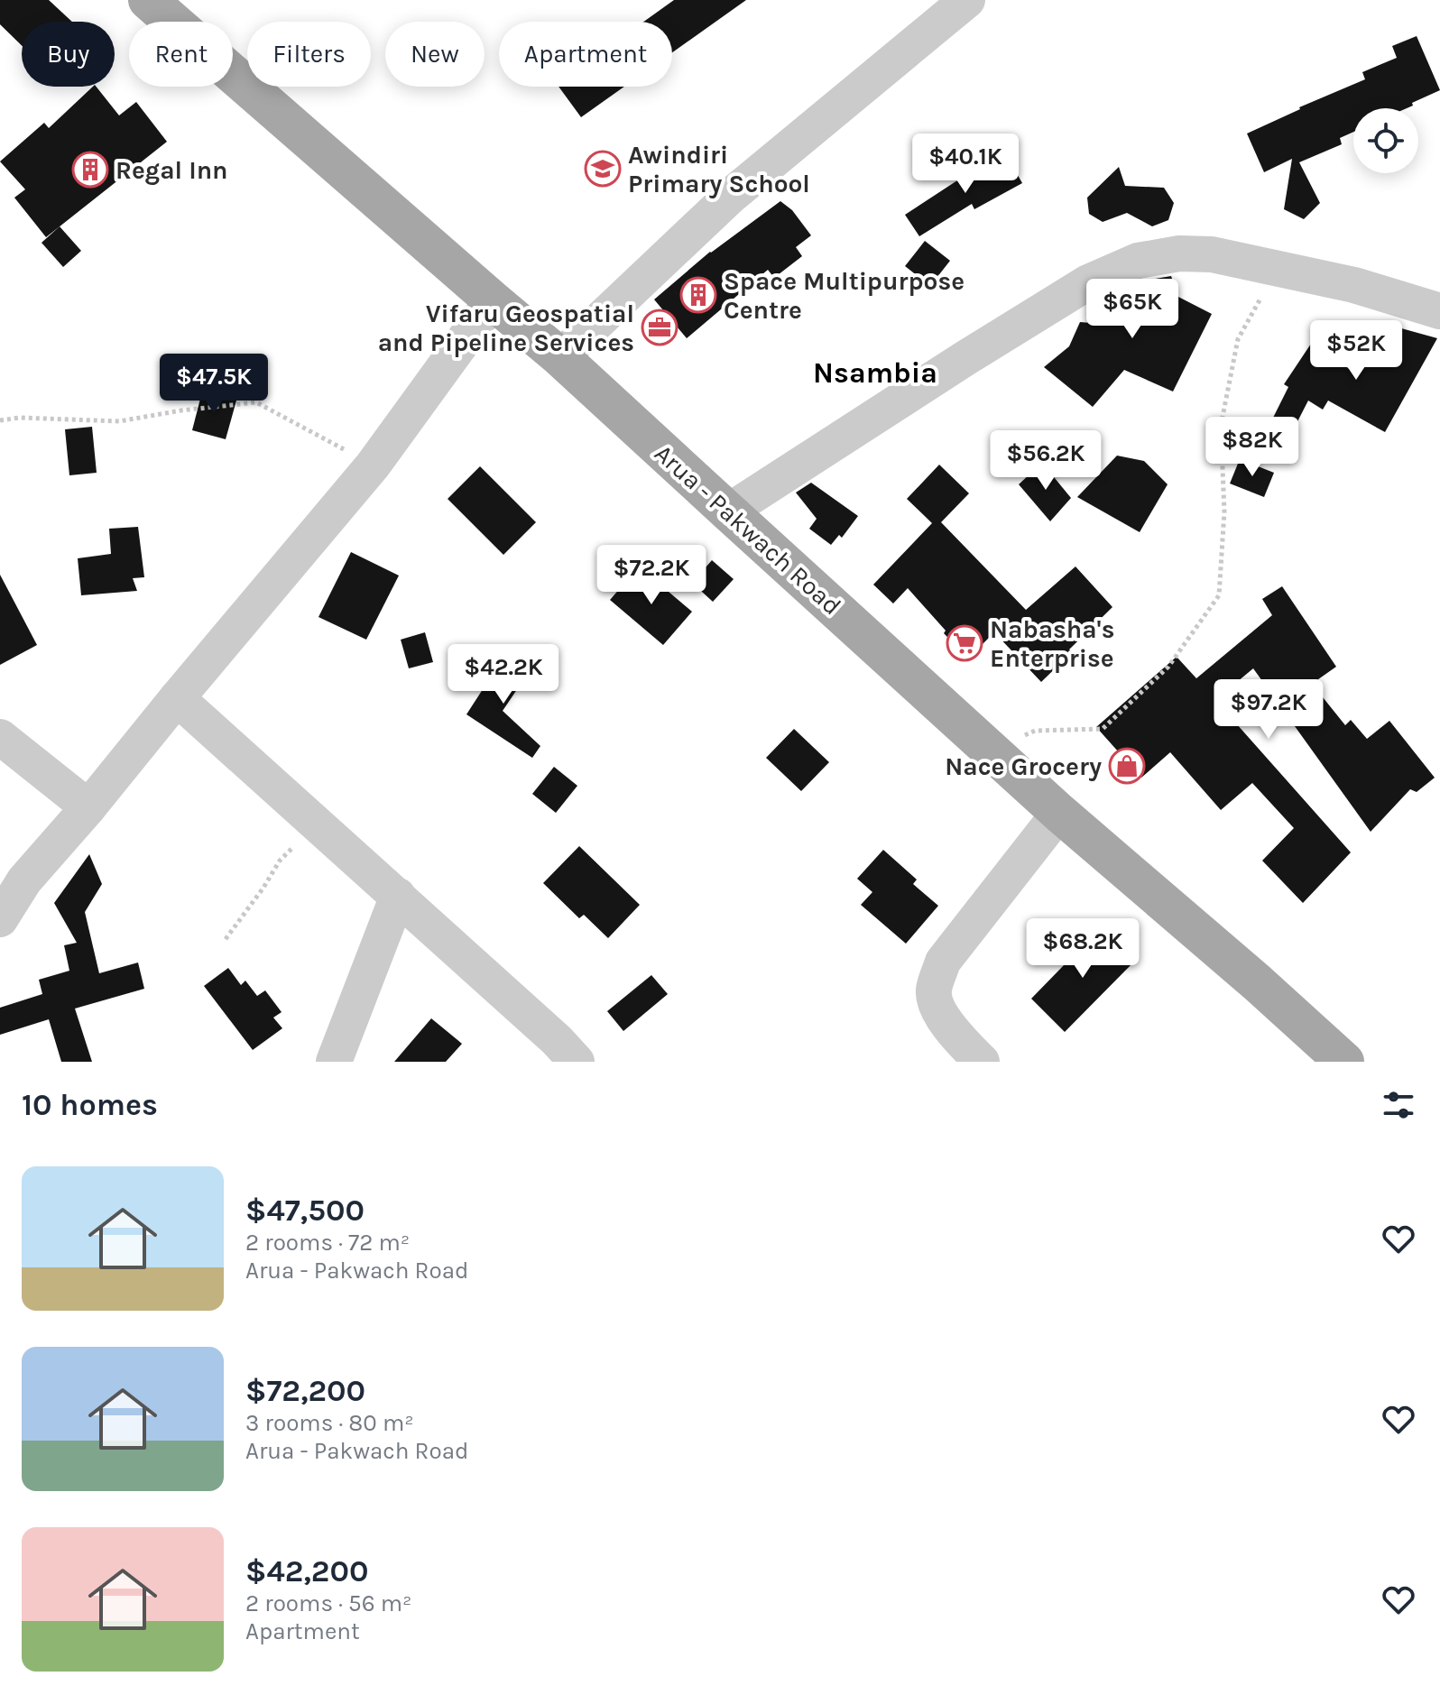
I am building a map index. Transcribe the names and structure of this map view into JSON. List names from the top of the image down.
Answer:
{
  "streets": {
    "main road": ["Arua - Pakwach Road"]
  },
  "districts": ["Nsambia"],
  "places": {
    "school or university": ["Awindiri Primary School"],
    "building": ["Regal Inn", "Space Multipurpose Centre"],
    "office": ["Vifaru Geospatial and Pipeline Services"],
    "supermarket": ["Nabasha's Enterprise"],
    "shop": ["Nace Grocery"]
  },
  "page": {
    "chip": [
      "Buy",
      "Rent",
      "Filters",
      "New",
      "Apartment"
    ],
    "price": [
      "$40.1K",
      "$65K",
      "$52K",
      "$47.5K",
      "$82K",
      "$56.2K",
      "$72.2K",
      "$42.2K",
      "$97.2K",
      "$68.2K"
    ],
    "heading": "10 homes",
    "list": [
      {
        "name": "$47,500",
        "note": "2 rooms · 72 m² · Arua - Pakwach Road"
      },
      {
        "name": "$72,200",
        "note": "3 rooms · 80 m² · Arua - Pakwach Road"
      },
      {
        "name": "$42,200",
        "note": "2 rooms · 56 m² · Apartment"
      }
    ]
  }
}
